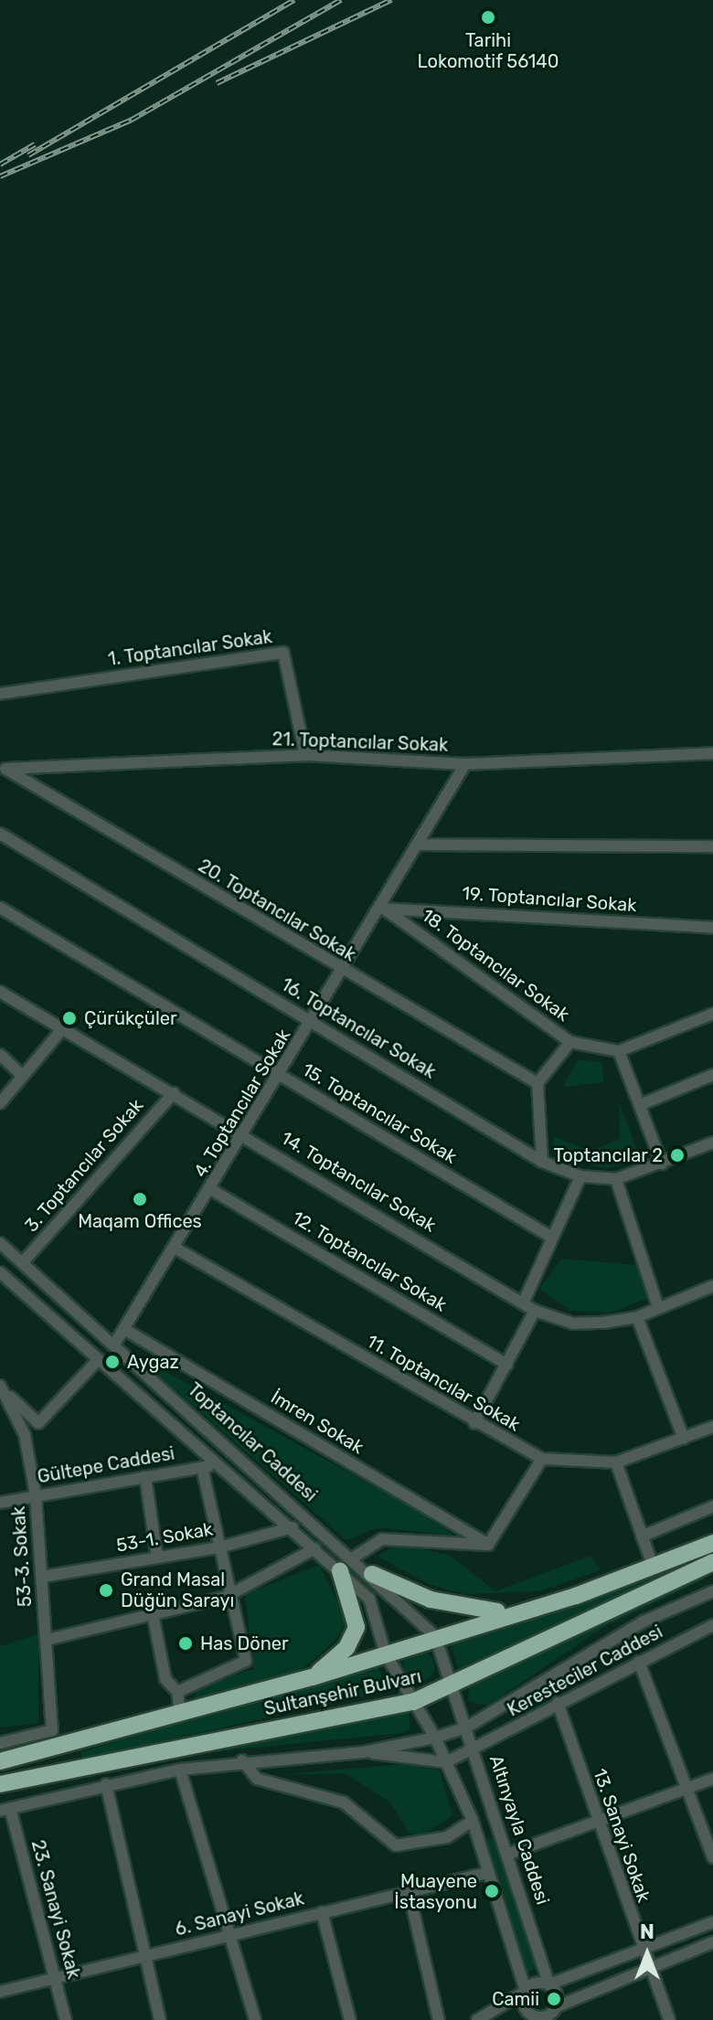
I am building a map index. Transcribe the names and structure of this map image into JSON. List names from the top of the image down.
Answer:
{
  "streets": {
    "highway": ["Sultanşehir Bulvarı"],
    "street": [
      "1. Toptancılar Sokak",
      "21. Toptancılar Sokak",
      "19. Toptancılar Sokak",
      "20. Toptancılar Sokak",
      "18. Toptancılar Sokak",
      "16. Toptancılar Sokak",
      "4. Toptancılar Sokak",
      "15. Toptancılar Sokak",
      "3. Toptancılar Sokak",
      "14. Toptancılar Sokak",
      "12. Toptancılar Sokak",
      "11. Toptancılar Sokak",
      "İmren Sokak",
      "Toptancılar Caddesi",
      "Gültepe Caddesi",
      "53-1. Sokak",
      "53-3. Sokak",
      "Keresteciler Caddesi",
      "Altınyayla Caddesi",
      "13. Sanayi Sokak",
      "23. Sanayi Sokak",
      "6. Sanayi Sokak"
    ]
  },
  "crossings": [
    ["1. Toptancılar Sokak", "21. Toptancılar Sokak"],
    ["21. Toptancılar Sokak", "20. Toptancılar Sokak"],
    ["21. Toptancılar Sokak", "4. Toptancılar Sokak"],
    ["19. Toptancılar Sokak", "18. Toptancılar Sokak"],
    ["19. Toptancılar Sokak", "4. Toptancılar Sokak"],
    ["20. Toptancılar Sokak", "4. Toptancılar Sokak"],
    ["18. Toptancılar Sokak", "4. Toptancılar Sokak"],
    ["16. Toptancılar Sokak", "4. Toptancılar Sokak"],
    ["4. Toptancılar Sokak", "15. Toptancılar Sokak"],
    ["4. Toptancılar Sokak", "14. Toptancılar Sokak"],
    ["4. Toptancılar Sokak", "12. Toptancılar Sokak"],
    ["4. Toptancılar Sokak", "11. Toptancılar Sokak"],
    ["4. Toptancılar Sokak", "İmren Sokak"],
    ["4. Toptancılar Sokak", "Toptancılar Caddesi"],
    ["3. Toptancılar Sokak", "14. Toptancılar Sokak"],
    ["3. Toptancılar Sokak", "Toptancılar Caddesi"],
    ["Toptancılar Caddesi", "Gültepe Caddesi"],
    ["Toptancılar Caddesi", "53-1. Sokak"],
    ["Toptancılar Caddesi", "Sultanşehir Bulvarı"],
    ["Toptancılar Caddesi", "Altınyayla Caddesi"],
    ["Gültepe Caddesi", "53-3. Sokak"],
    ["53-1. Sokak", "53-3. Sokak"],
    ["Keresteciler Caddesi", "Altınyayla Caddesi"],
    ["Keresteciler Caddesi", "13. Sanayi Sokak"],
    ["Sultanşehir Bulvarı", "Altınyayla Caddesi"],
    ["23. Sanayi Sokak", "6. Sanayi Sokak"]
  ],
  "places": [
    "Tarihi Lokomotif 56140",
    "Çürükçüler",
    "Toptancılar 2",
    "Maqam Offices",
    "Aygaz",
    "Grand Masal Düğün Sarayı",
    "Has Döner",
    "Muayene İstasyonu",
    "Camii"
  ],
  "north": "top"
}
